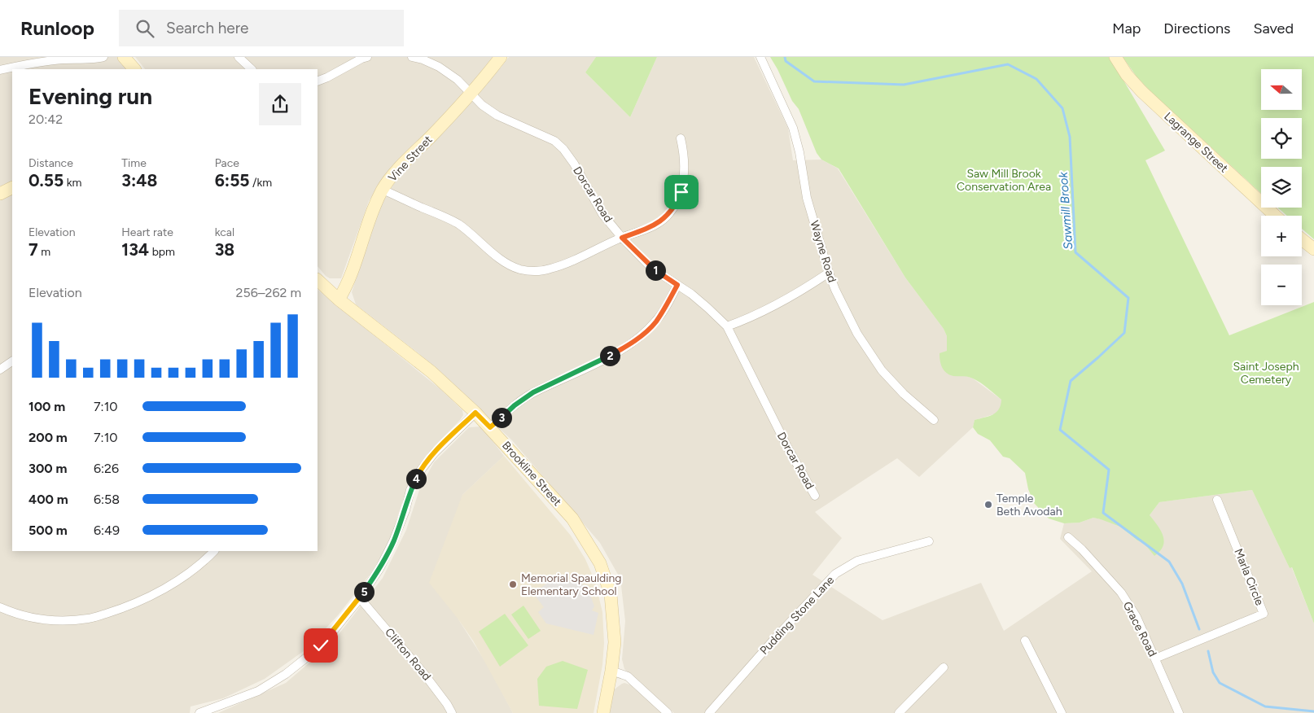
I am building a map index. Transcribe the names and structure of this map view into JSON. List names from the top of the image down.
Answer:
{
  "streets": {
    "main road": ["Lagrange Street", "Vine Street", "Brookline Street"],
    "street": [
      "Dorcar Road",
      "Wayne Road",
      "Marla Circle",
      "Pudding Stone Lane",
      "Grace Road",
      "Clifton Road"
    ]
  },
  "crossings": [
    ["Vine Street", "Dorcar Road"],
    ["Vine Street", "Brookline Street"],
    ["Marla Circle", "Grace Road"]
  ],
  "water": ["Sawmill Brook"],
  "parks": ["Saw Mill Brook Conservation Area", "Saint Joseph Cemetery"],
  "places": ["Temple Beth Avodah", "Memorial Spaulding Elementary School"],
  "north": "left",
  "page": {
    "header": "Runloop",
    "search": "Search here",
    "nav": ["Map", "Directions", "Saved"],
    "map_buttons": ["+", "−"],
    "heading": ["Evening run", "20:42"],
    "stats": [
      ["Distance", "0.55 km"],
      ["Time", "3:48"],
      ["Pace", "6:55 /km"],
      ["Elevation", "7 m"],
      ["Heart rate", "134 bpm"],
      ["kcal", "38"]
    ],
    "pins": [
      "1",
      "2",
      "3",
      "4",
      "5"
    ],
    "chart": ["Elevation", "256–262 m"],
    "list": [
      {
        "name": "100 m",
        "note": "7:10"
      },
      {
        "name": "200 m",
        "note": "7:10"
      },
      {
        "name": "300 m",
        "note": "6:26"
      },
      {
        "name": "400 m",
        "note": "6:58"
      },
      {
        "name": "500 m",
        "note": "6:49"
      }
    ]
  }
}
